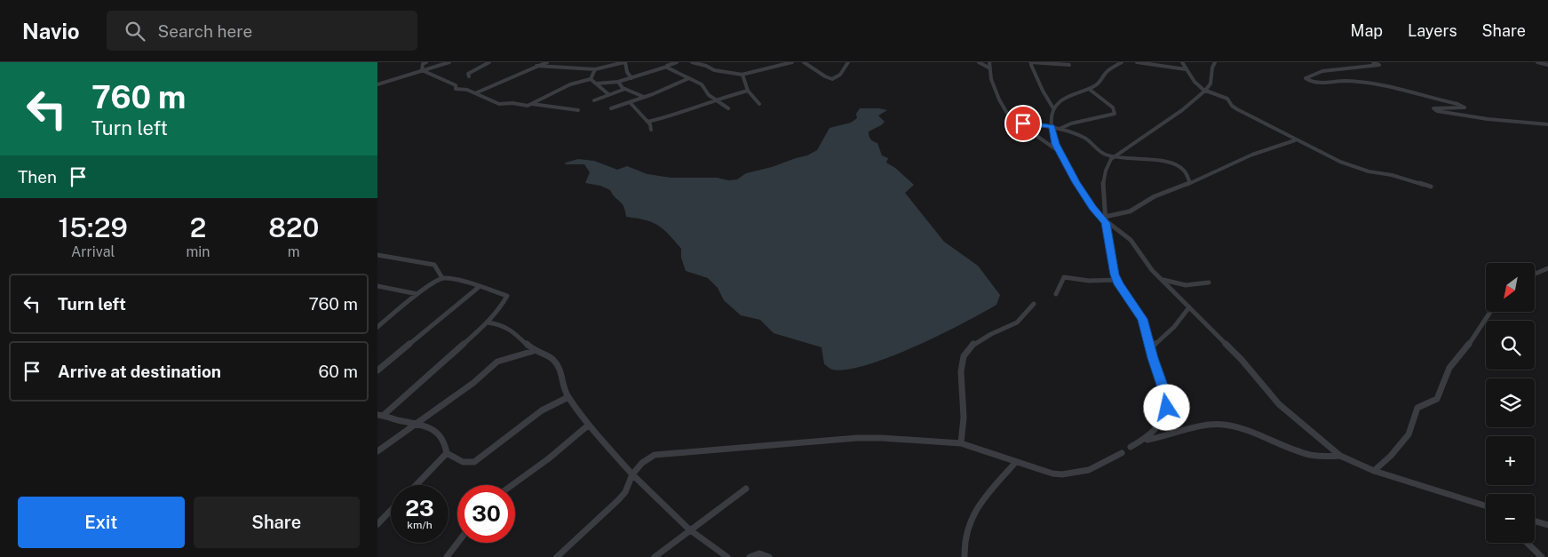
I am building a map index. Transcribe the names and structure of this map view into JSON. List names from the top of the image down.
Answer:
{
  "north": "bottom left",
  "page": {
    "header": "Navio",
    "search": "Search here",
    "nav": ["Map", "Layers", "Share"],
    "turn": ["760 m", "Turn left"],
    "then": "Then",
    "eta": [
      "15:29",
      "Arrival",
      "2",
      "min",
      "820",
      "m"
    ],
    "map_buttons": ["+", "−"],
    "list": [
      {
        "name": "Turn left",
        "value": "760 m"
      },
      {
        "name": "Arrive at destination",
        "value": "60 m"
      }
    ],
    "speed": "23 km/h",
    "limit": "30",
    "buttons": ["Exit", "Share"]
  }
}
